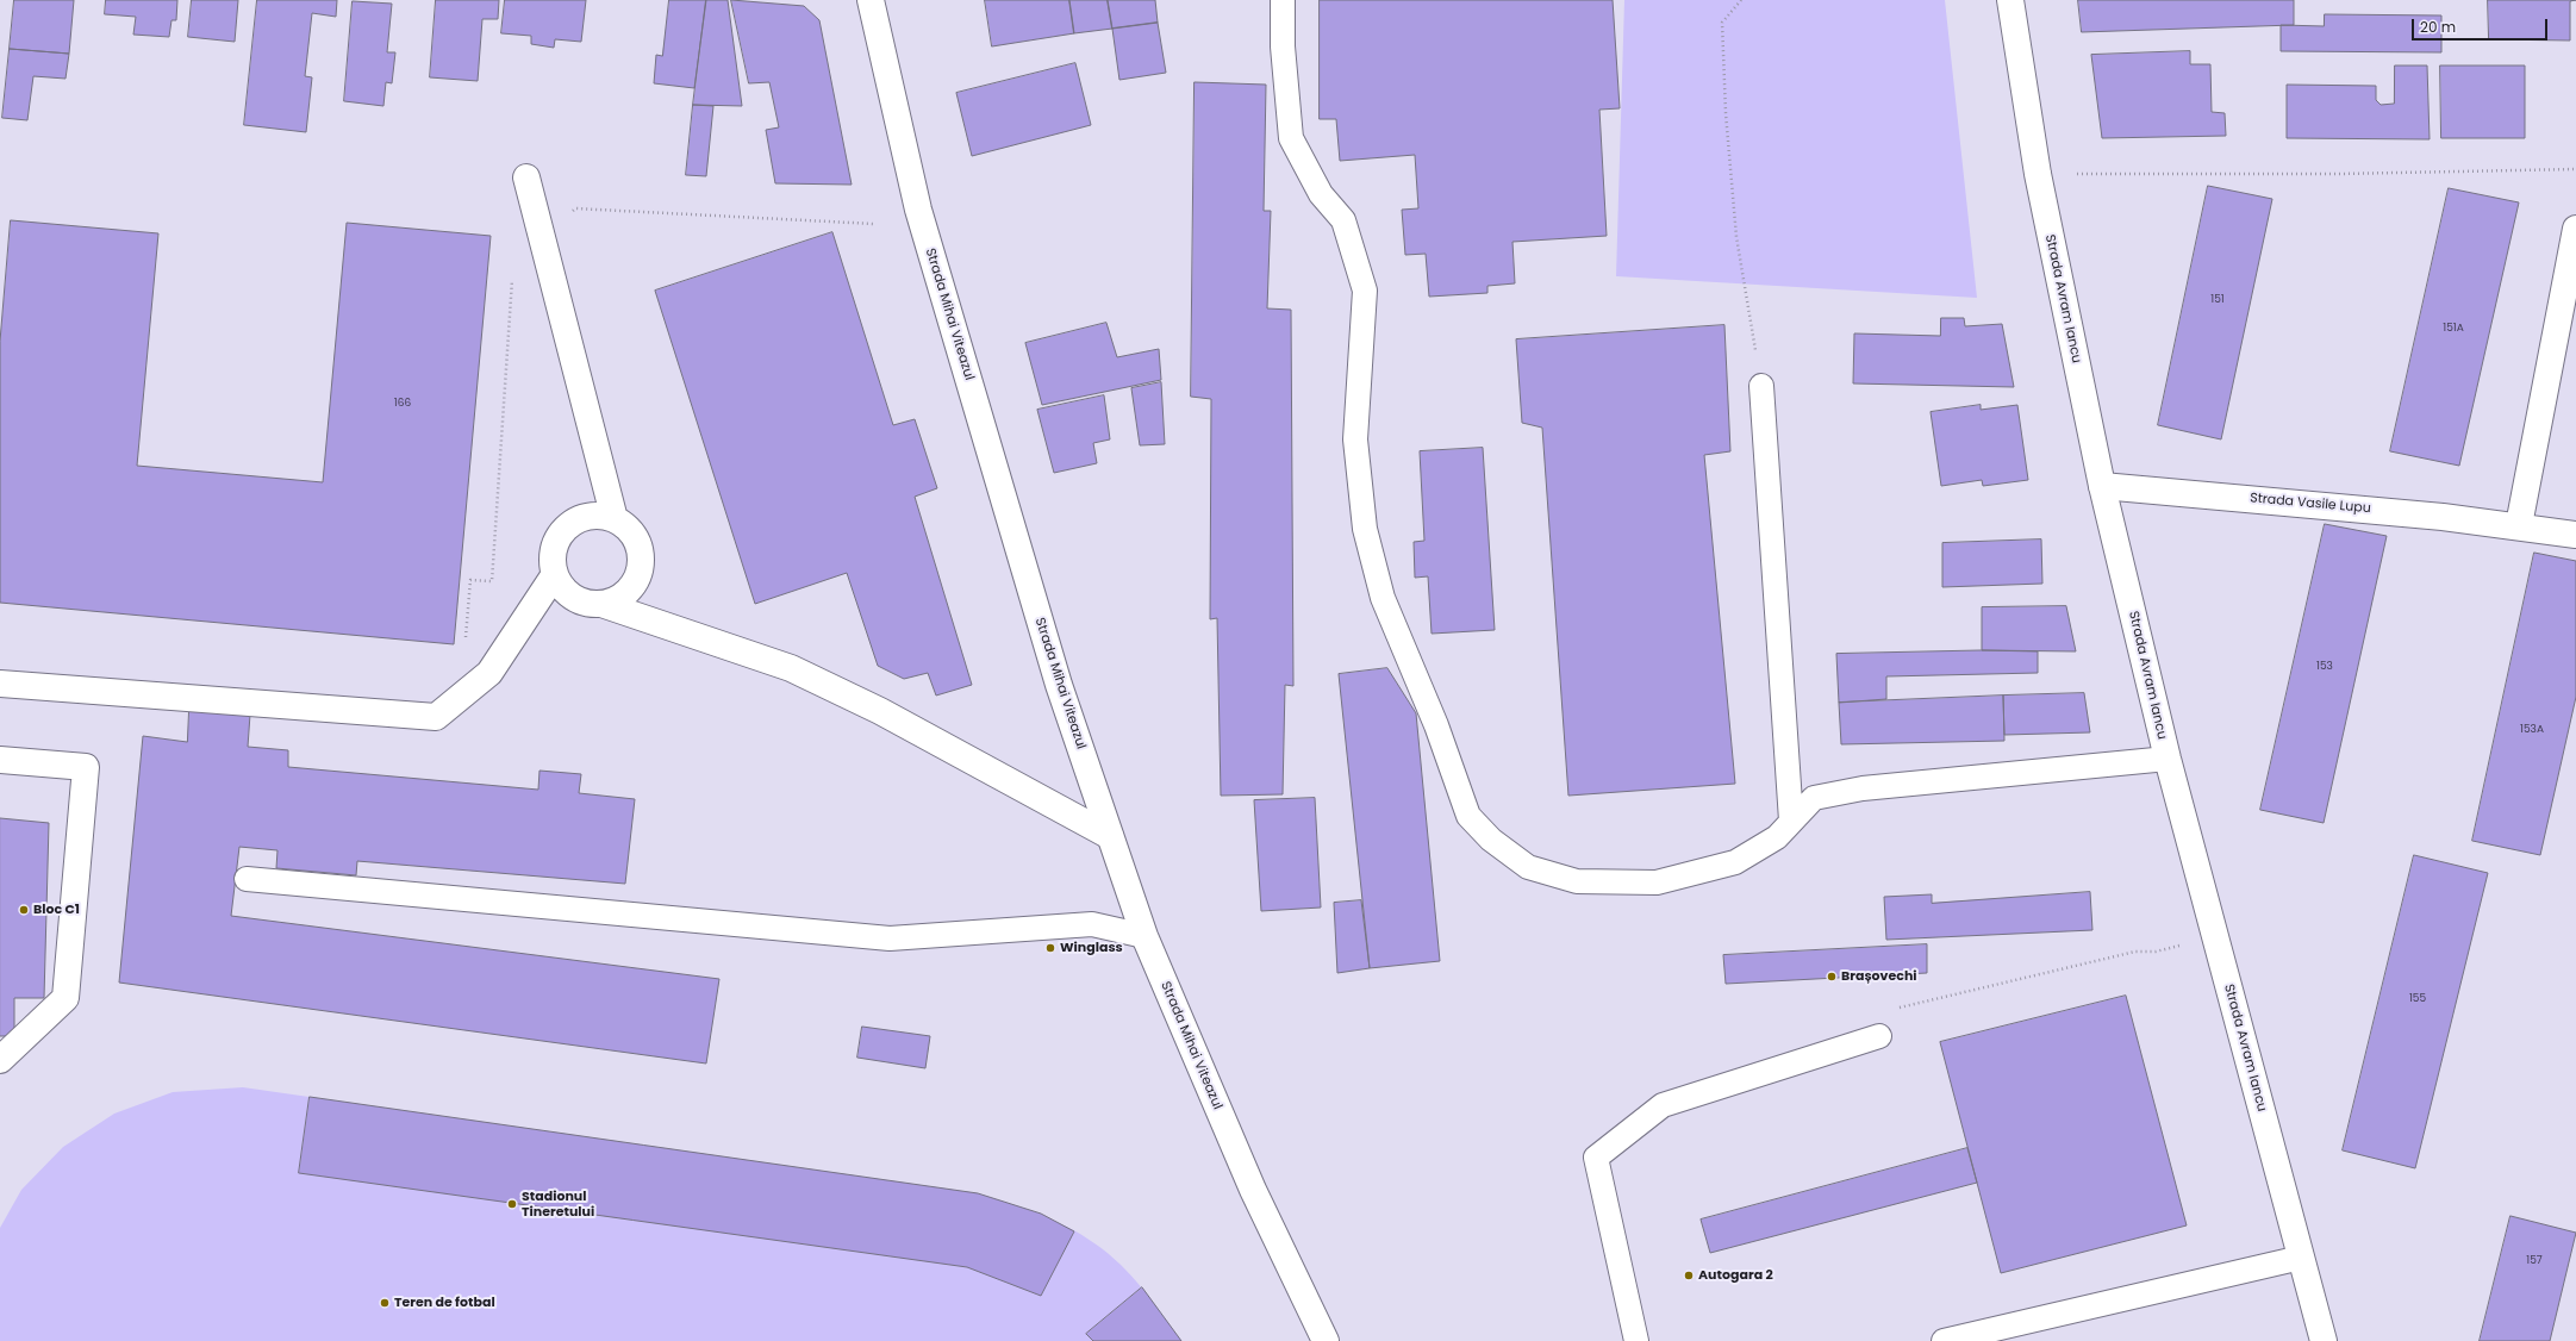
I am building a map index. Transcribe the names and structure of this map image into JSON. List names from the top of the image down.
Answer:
{
  "streets": {
    "street": ["Strada Avram Iancu", "Strada Mihai Viteazul", "Strada Vasile Lupu"]
  },
  "crossings": [
    ["Strada Avram Iancu", "Strada Vasile Lupu"]
  ],
  "places": [
    "Bloc C1",
    "Winglass",
    "Brașovechi",
    "Stadionul Tineretului",
    "Autogara 2",
    "Teren de fotbal"
  ],
  "house_numbers": [
    "151",
    "151A",
    "166",
    "153",
    "153A",
    "155",
    "157"
  ],
  "scale_bar": "20 m"
}
